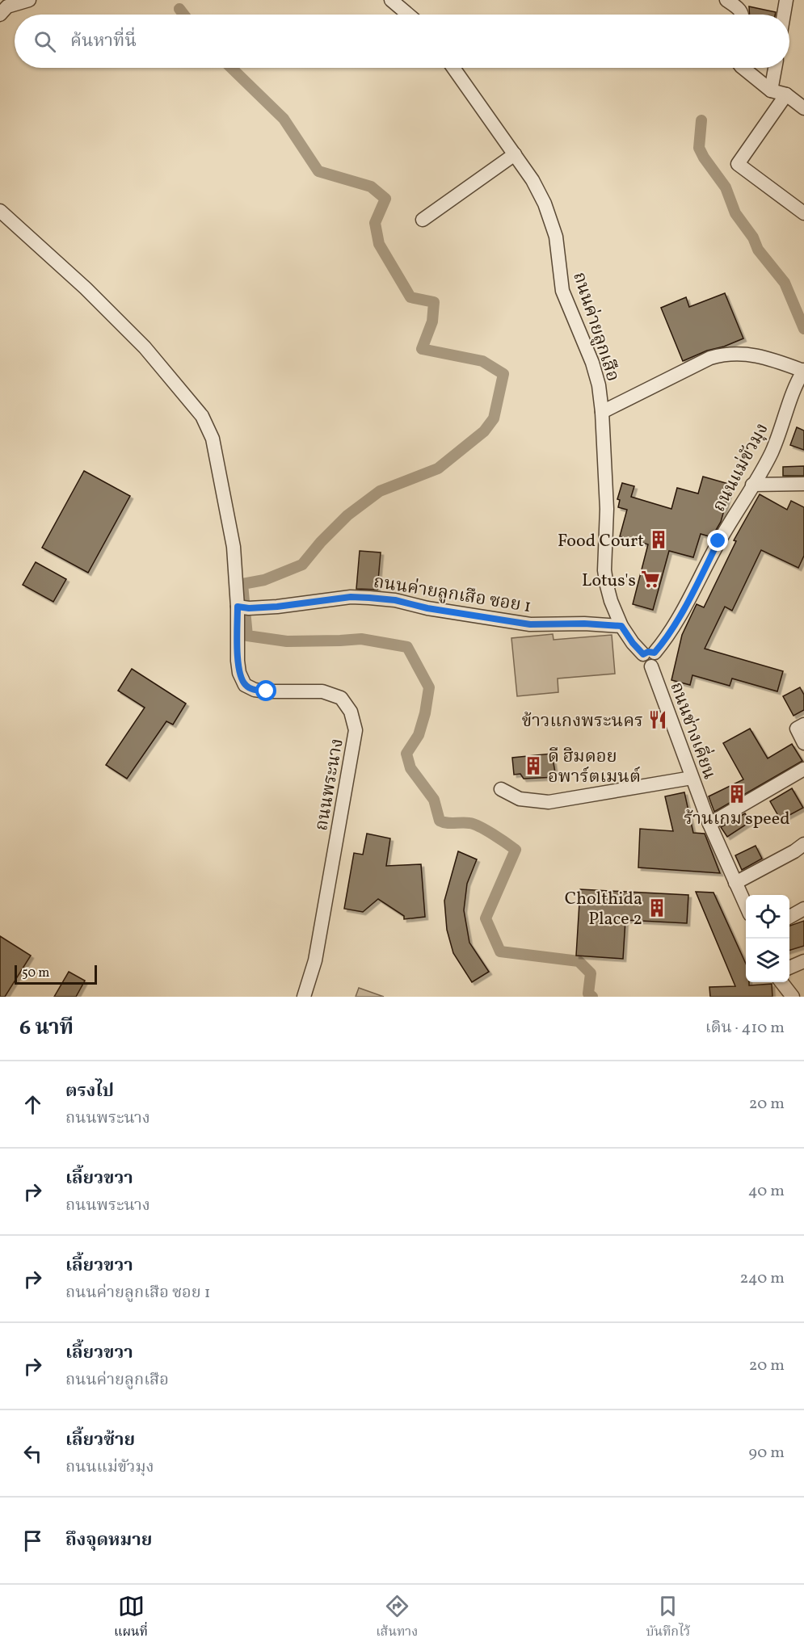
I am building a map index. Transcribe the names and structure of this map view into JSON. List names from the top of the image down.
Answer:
{
  "streets": {
    "street": [
      "ถนนค่ายลูกเสือ",
      "ถนนแม่ขัวมุง",
      "ถนนค่ายลูกเสือ ซอย 1",
      "ถนนช่างเคี่ยน",
      "ถนนพระนาง"
    ]
  },
  "crossings": [
    ["ถนนค่ายลูกเสือ", "ถนนแม่ขัวมุง"],
    ["ถนนค่ายลูกเสือ", "ถนนค่ายลูกเสือ ซอย 1"],
    ["ถนนค่ายลูกเสือ", "ถนนช่างเคี่ยน"],
    ["ถนนแม่ขัวมุง", "ถนนช่างเคี่ยน"],
    ["ถนนค่ายลูกเสือ ซอย 1", "ถนนพระนาง"]
  ],
  "places": {
    "building": [
      "Food Court",
      "ดี ฮิมดอย อพาร์ตเมนต์",
      "ร้านเกม speed",
      "Cholthida Place 2"
    ],
    "supermarket": ["Lotus's"],
    "restaurant": ["ข้าวแกงพระนคร"]
  },
  "scale_bar": "50 m",
  "page": {
    "search": "ค้นหาที่นี่",
    "scale": "50 m",
    "heading": ["6 นาที", "เดิน · 410 m"],
    "list": [
      ["ตรงไป", "ถนนพระนาง", "20 m"],
      ["เลี้ยวขวา", "ถนนพระนาง", "40 m"],
      ["เลี้ยวขวา", "ถนนค่ายลูกเสือ ซอย 1", "240 m"],
      ["เลี้ยวขวา", "ถนนค่ายลูกเสือ", "20 m"],
      ["เลี้ยวซ้าย", "ถนนแม่ขัวมุง", "90 m"],
      "ถึงจุดหมาย"
    ],
    "nav": ["แผนที่", "เส้นทาง", "บันทึกไว้"]
  }
}
